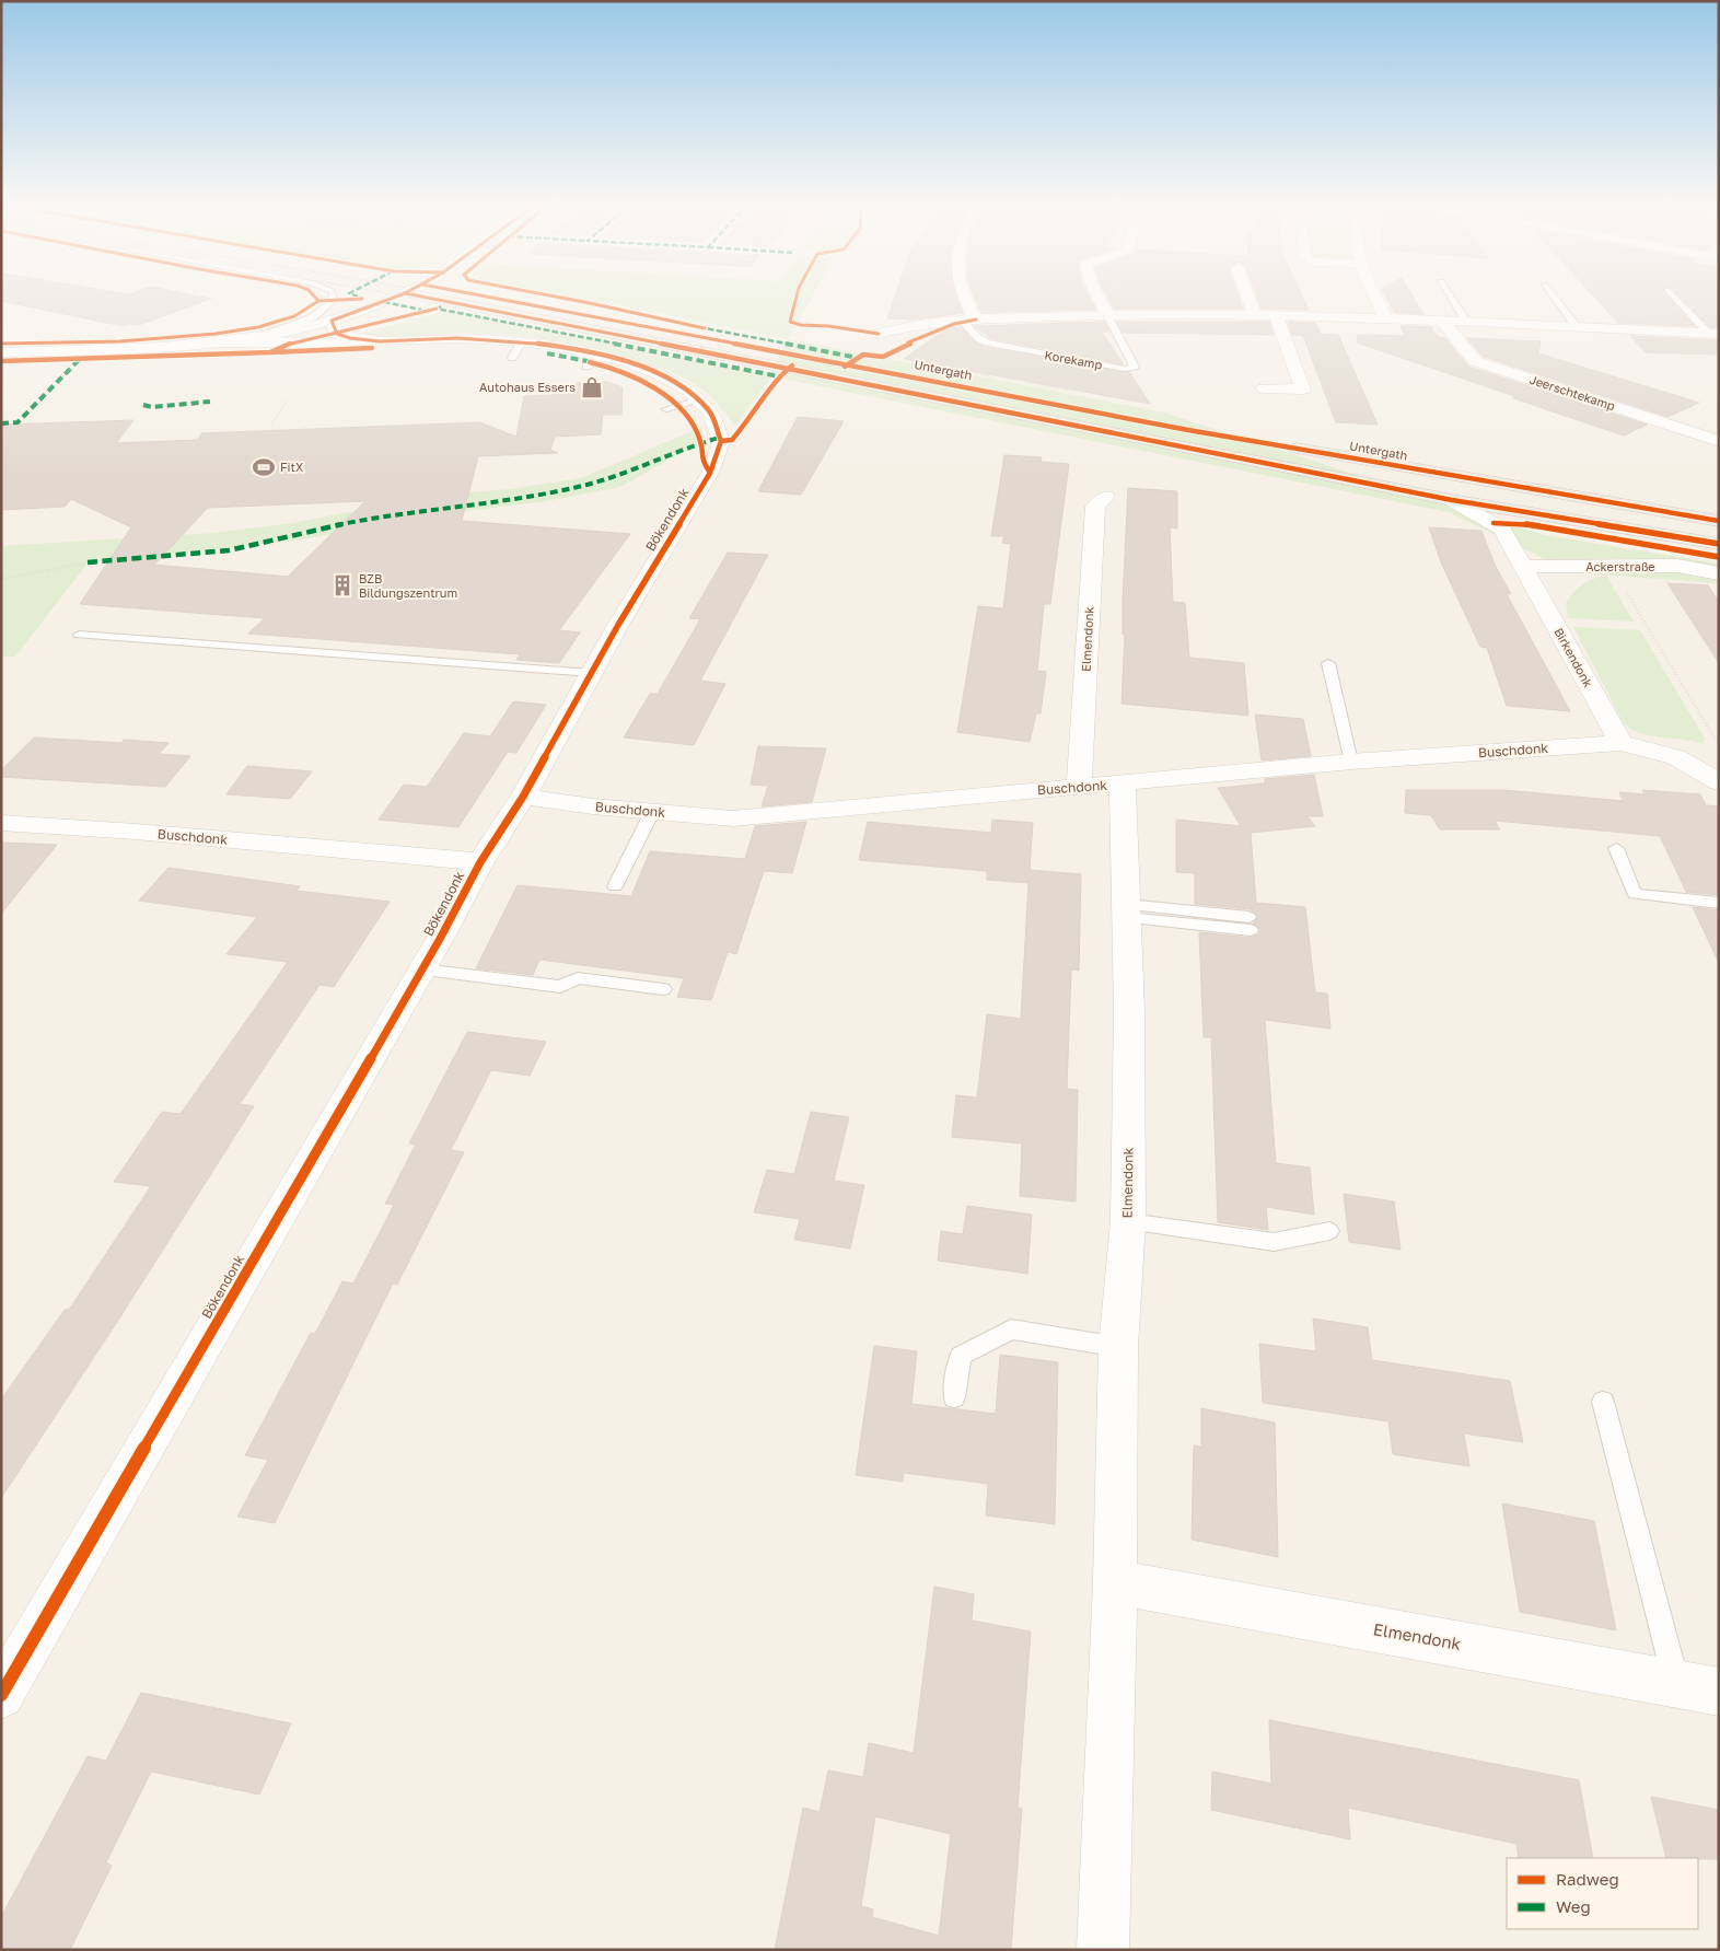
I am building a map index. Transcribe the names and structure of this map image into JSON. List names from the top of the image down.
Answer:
{
  "streets": {
    "main road": ["Untergath"],
    "street": [
      "Jeerschtekamp",
      "Bökendonk",
      "Ackerstraße",
      "Elmendonk",
      "Birkendonk",
      "Buschdonk"
    ],
    "lane": ["Korekamp"]
  },
  "crossings": [
    ["Bökendonk", "Buschdonk"],
    ["Ackerstraße", "Birkendonk"],
    ["Elmendonk", "Buschdonk"],
    ["Birkendonk", "Buschdonk"]
  ],
  "places": {
    "shop": ["Autohaus Essers"],
    "sports": ["FitX"],
    "building": ["BZB Bildungszentrum"]
  },
  "legend": ["Radweg", "Weg"]
}
